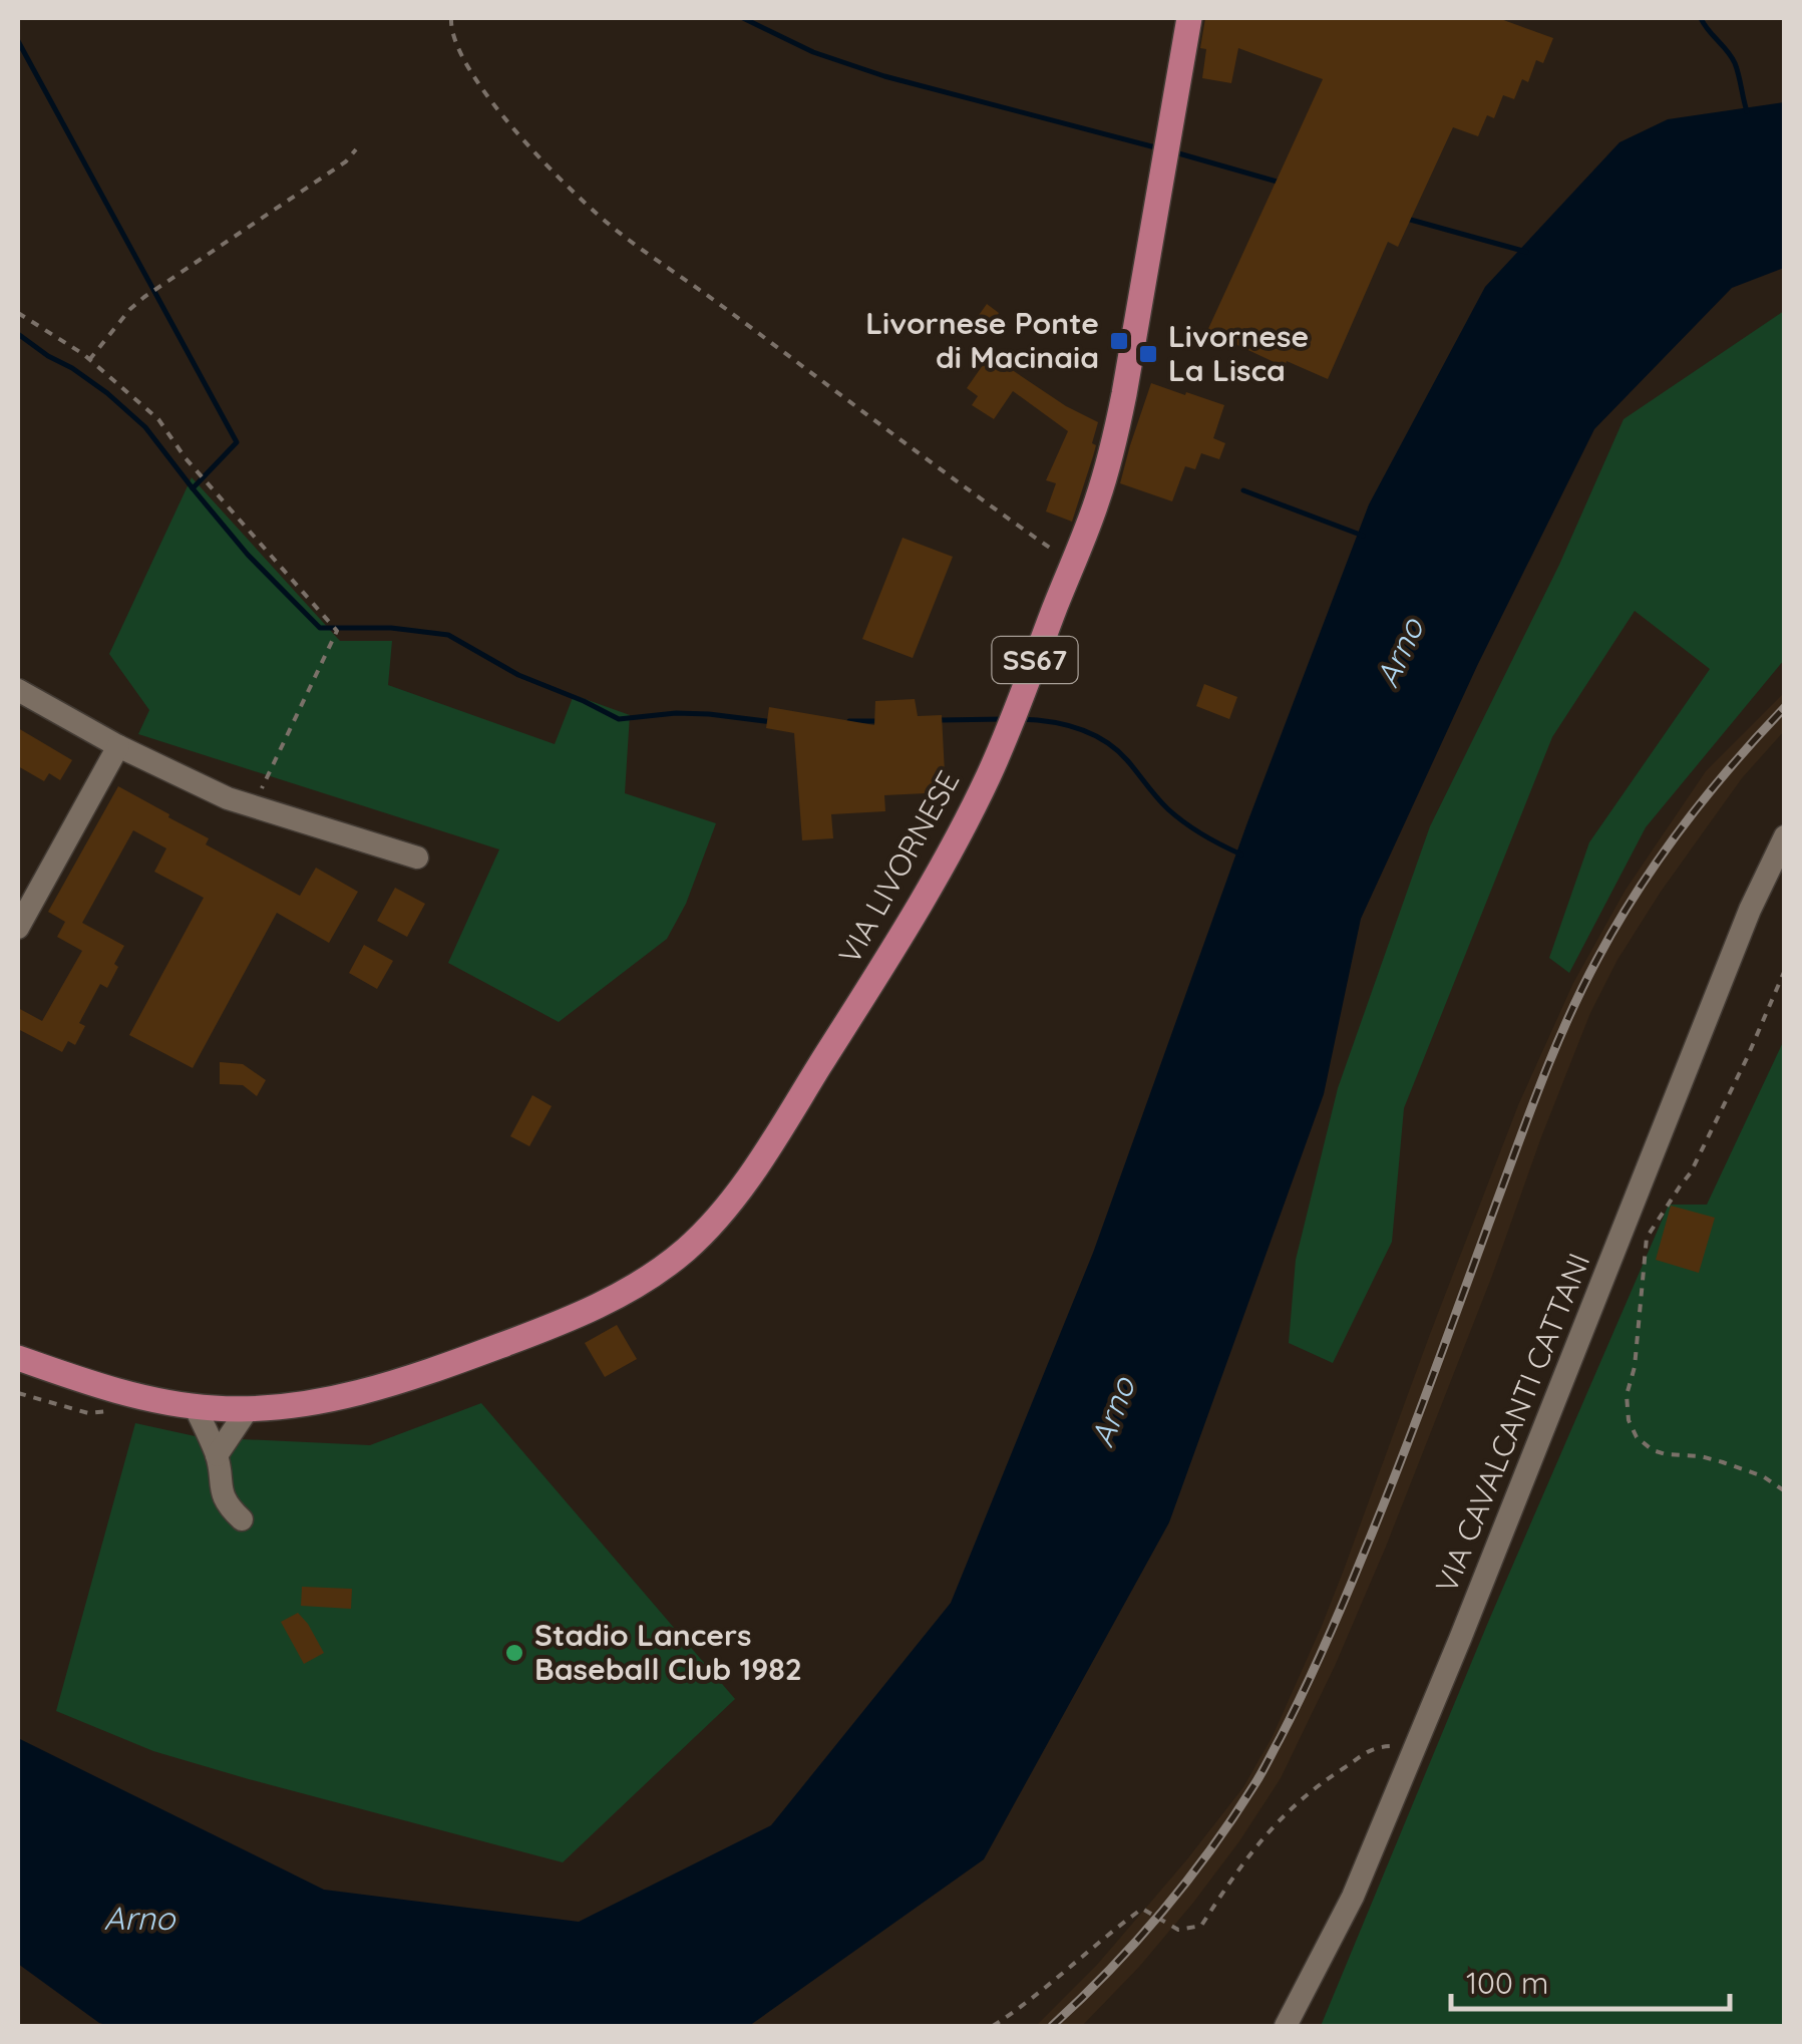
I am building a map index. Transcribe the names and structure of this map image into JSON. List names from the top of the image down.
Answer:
{
  "streets": {
    "main road": ["SS67", "VIA LIVORNESE"],
    "street": ["VIA CAVALCANTI CATTANI"]
  },
  "water": ["Arno"],
  "places": {
    "transit": ["Livornese Ponte di Macinaia", "Livornese La Lisca"],
    "other": ["Stadio Lancers Baseball Club 1982"]
  },
  "scale_bar": "100 m"
}
